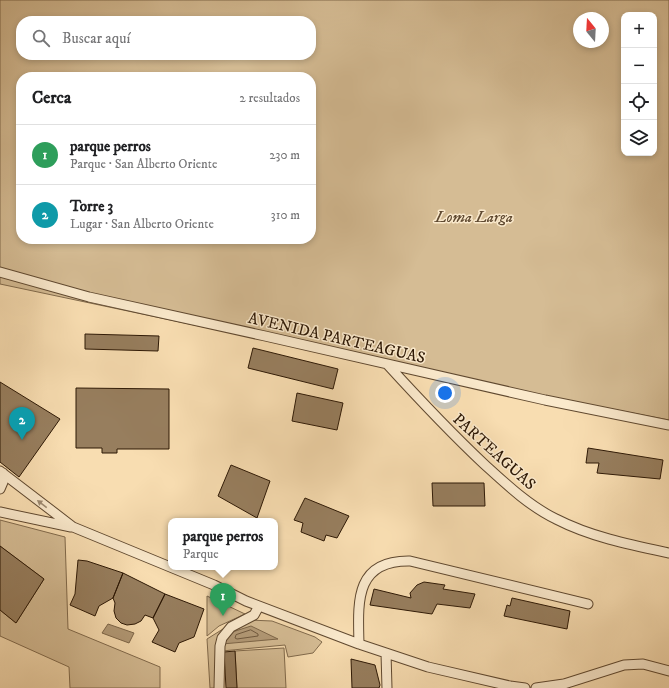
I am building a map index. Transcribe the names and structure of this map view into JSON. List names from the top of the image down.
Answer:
{
  "streets": {
    "street": ["AVENIDA PARTEAGUAS", "PARTEAGUAS"]
  },
  "crossings": [
    ["AVENIDA PARTEAGUAS", "PARTEAGUAS"]
  ],
  "parks": ["Loma Larga"],
  "north": "top",
  "page": {
    "map_buttons": ["+", "−"],
    "search": "Buscar aquí",
    "heading": ["Cerca", "2 resultados"],
    "list": [
      {
        "mark": "1",
        "name": "parque perros",
        "note": "Parque · San Alberto Oriente",
        "value": "230 m"
      },
      {
        "mark": "2",
        "name": "Torre 3",
        "note": "Lugar · San Alberto Oriente",
        "value": "310 m"
      }
    ],
    "pins": ["2", "1"],
    "popup": ["parque perros", "Parque"]
  }
}
